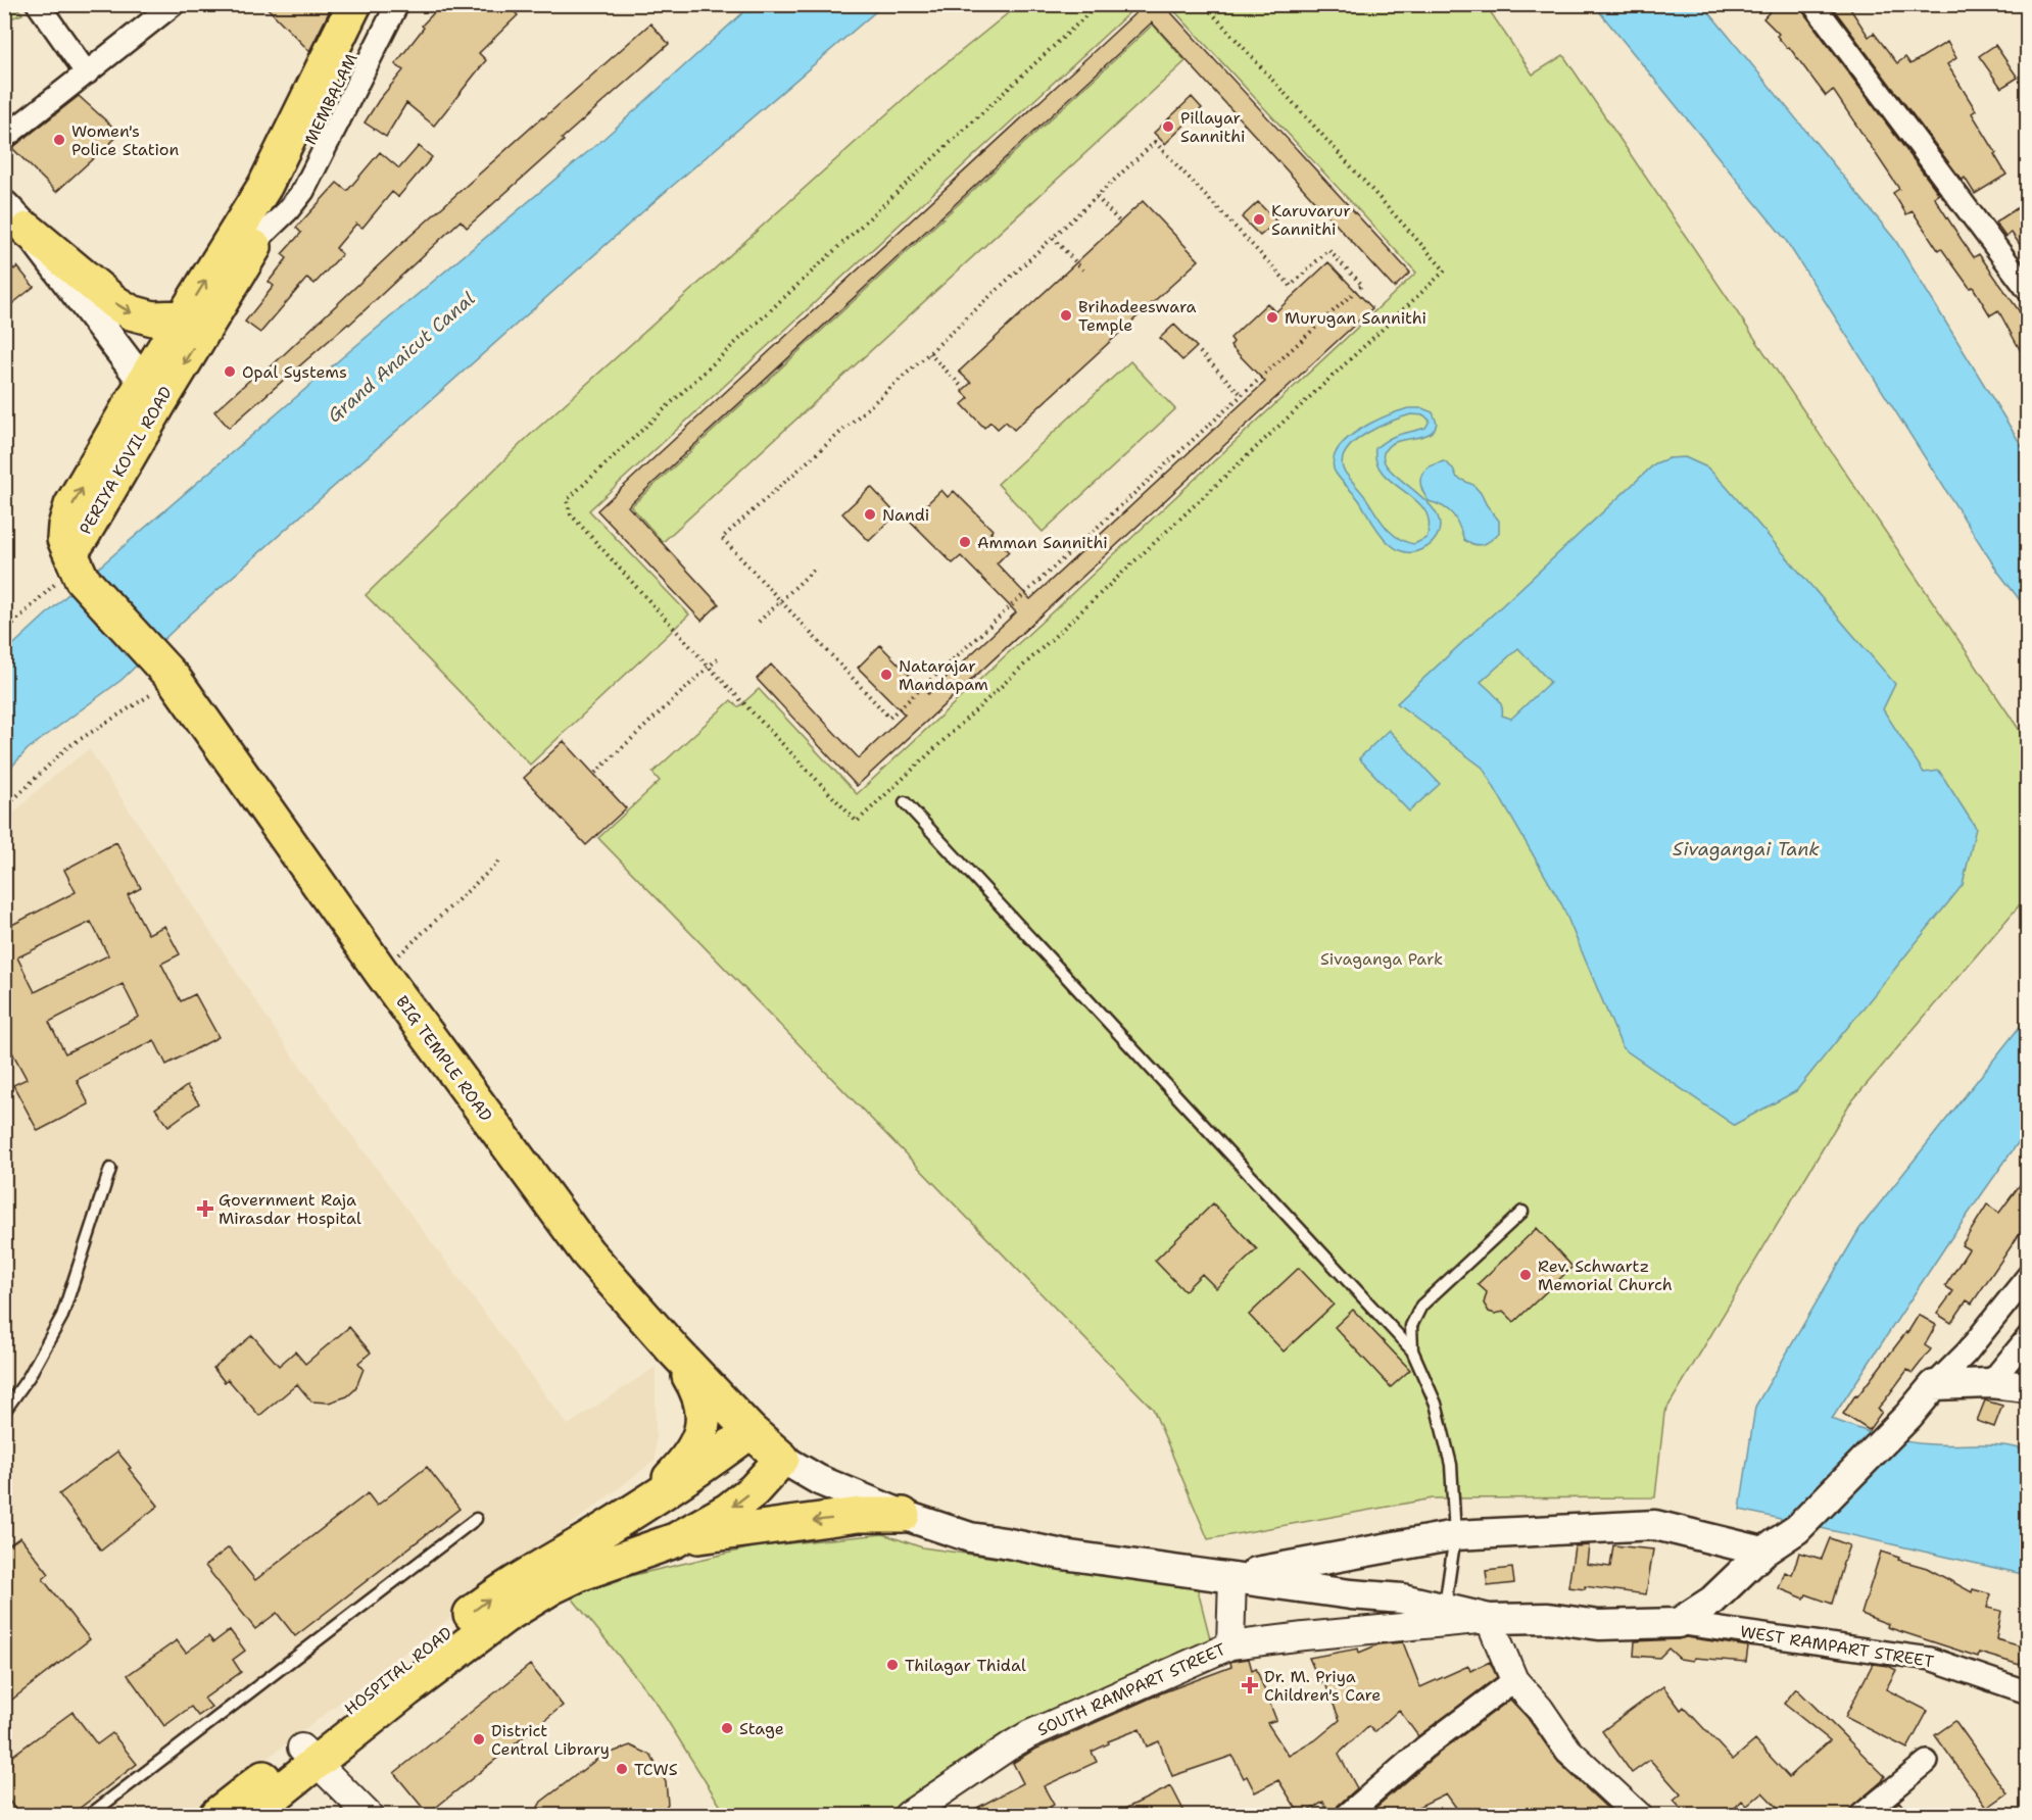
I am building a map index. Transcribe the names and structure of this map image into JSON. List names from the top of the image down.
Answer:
{
  "streets": {
    "main road": [
      "MEMBALAM",
      "PERIYA KOVIL ROAD",
      "BIG TEMPLE ROAD",
      "HOSPITAL ROAD"
    ],
    "street": ["WEST RAMPART STREET", "SOUTH RAMPART STREET"]
  },
  "crossings": [
    ["MEMBALAM", "PERIYA KOVIL ROAD"],
    ["PERIYA KOVIL ROAD", "BIG TEMPLE ROAD"]
  ],
  "water": ["Grand Anaicut Canal", "Sivagangai Tank"],
  "parks": ["Sivaganga Park"],
  "places": {
    "other": [
      "Pillayar Sannithi",
      "Women's Police Station",
      "Karuvarur Sannithi",
      "Brihadeeswara Temple",
      "Murugan Sannithi",
      "Opal Systems",
      "Nandi",
      "Amman Sannithi",
      "Natarajar Mandapam",
      "Rev. Schwartz Memorial Church",
      "Thilagar Thidal",
      "Stage",
      "District Central Library",
      "TCWS"
    ],
    "health": ["Government Raja Mirasdar Hospital", "Dr. M. Priya Children's Care"]
  }
}
